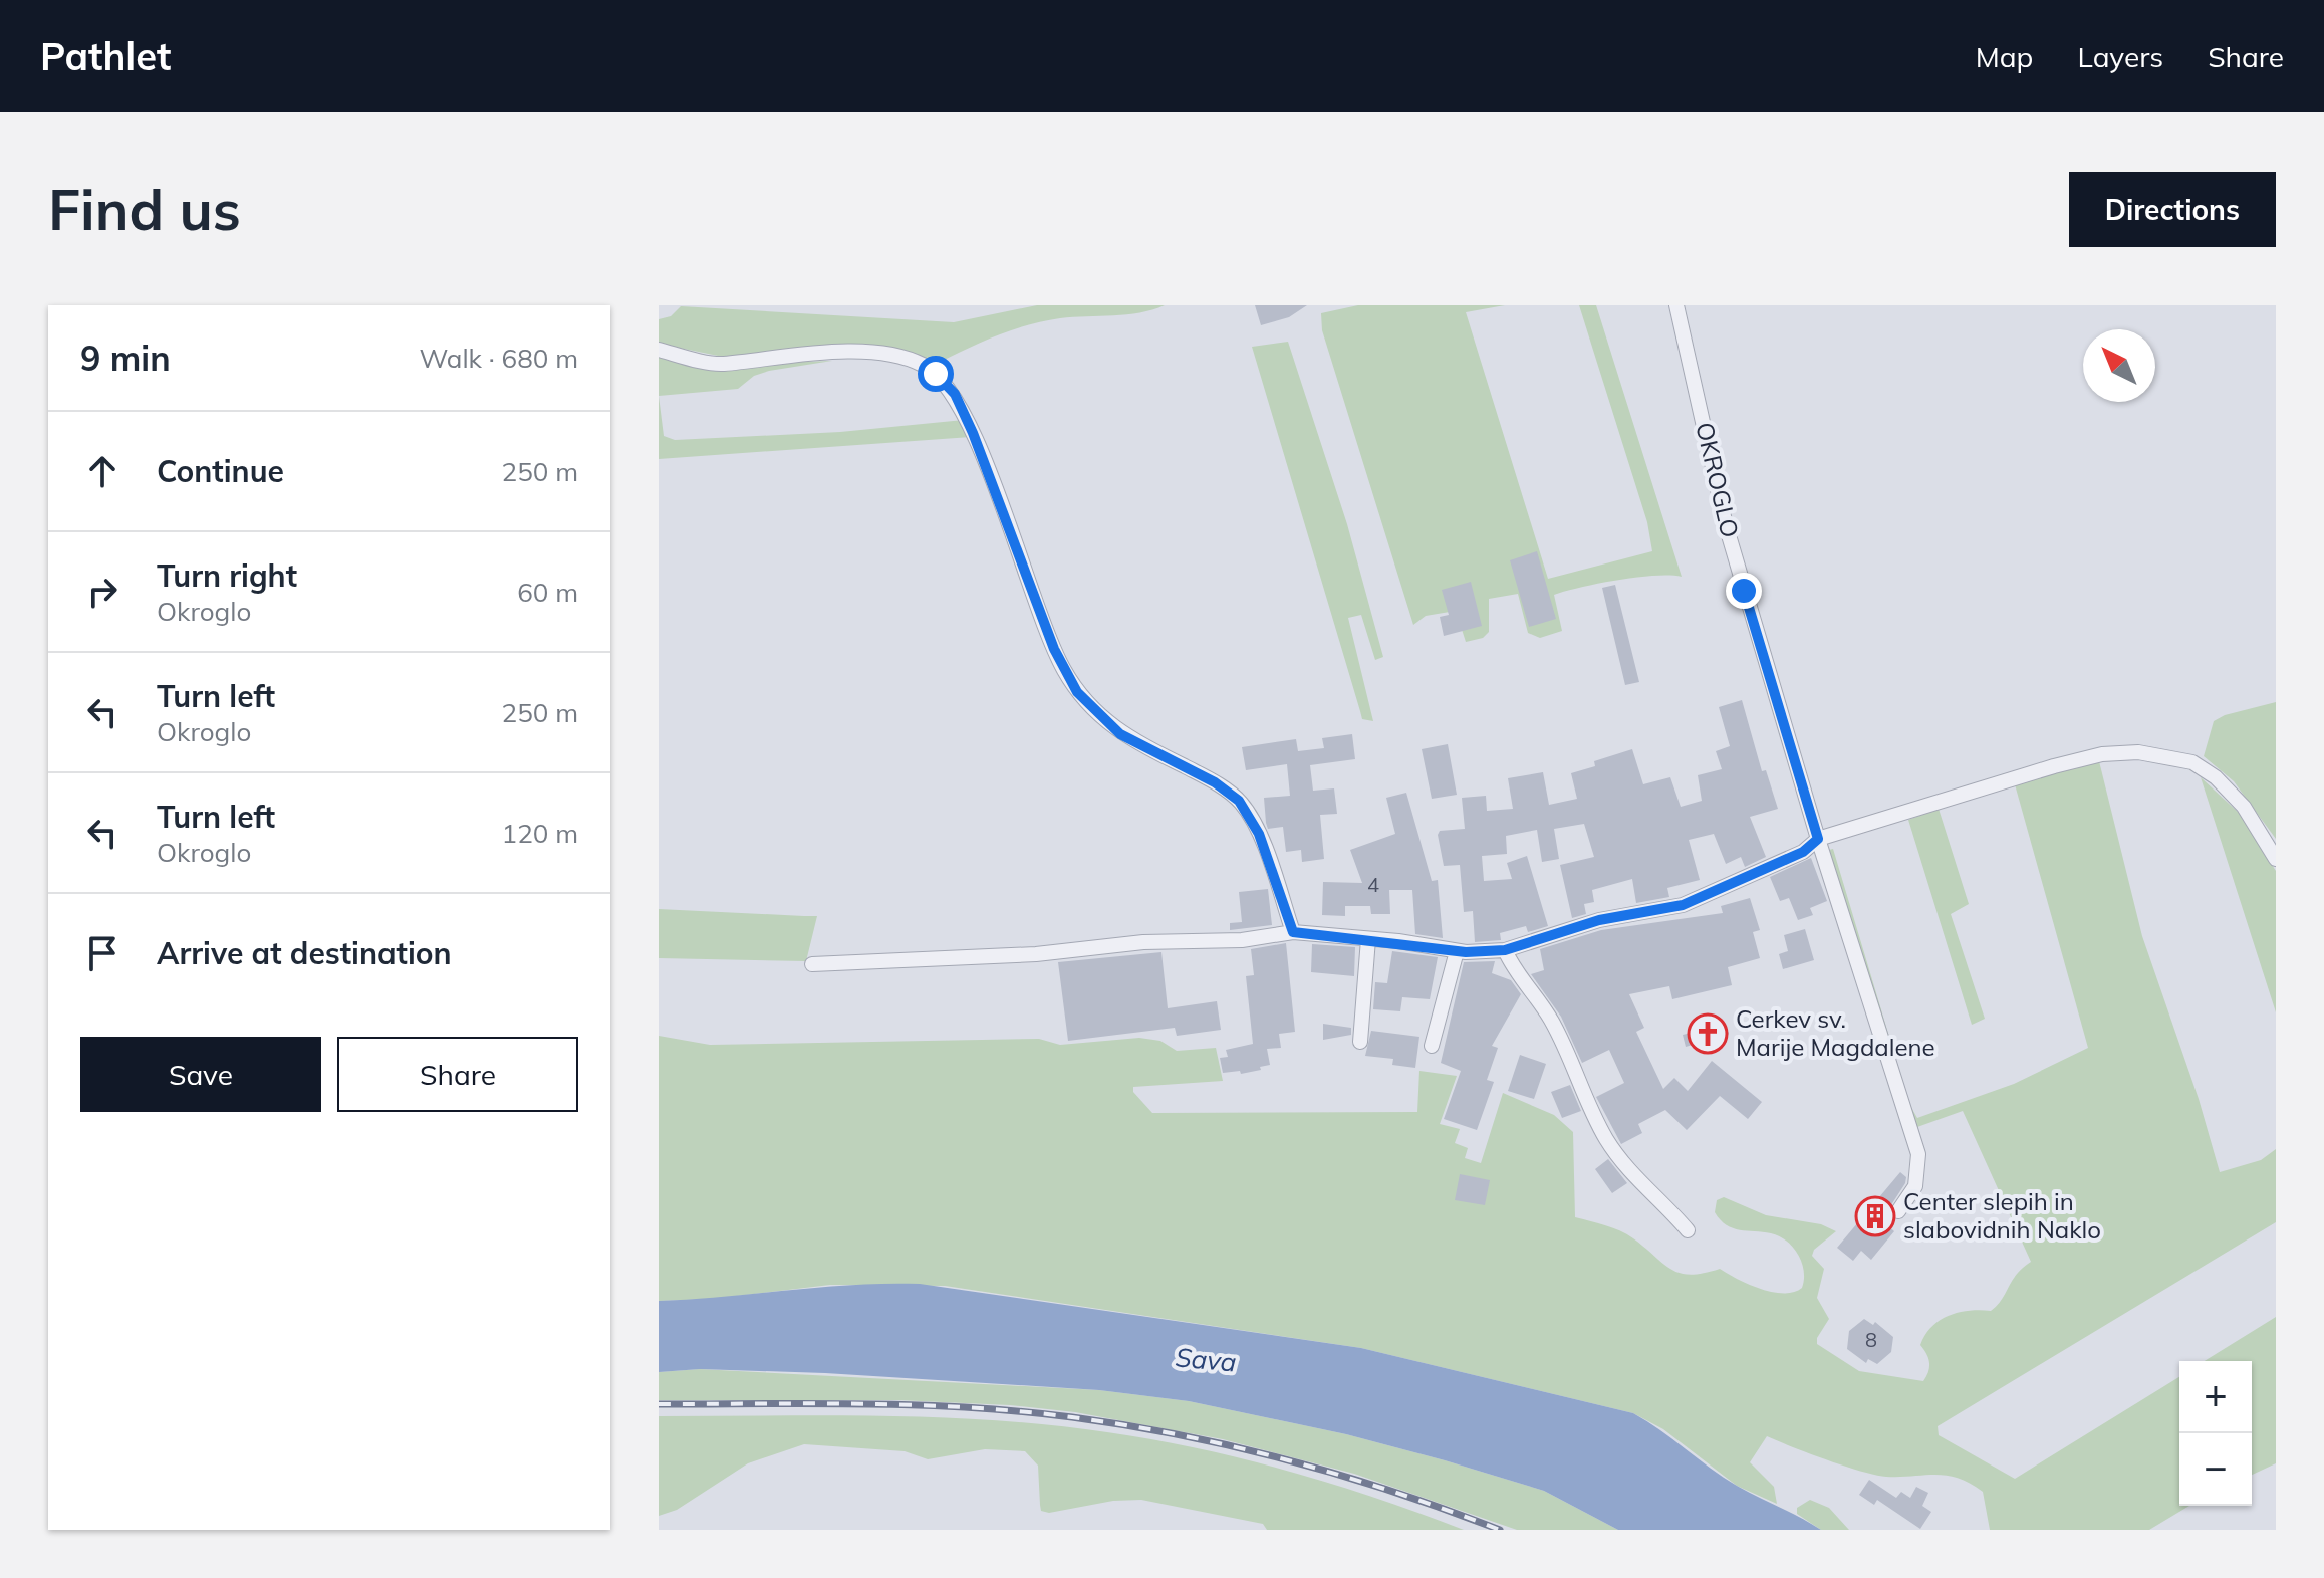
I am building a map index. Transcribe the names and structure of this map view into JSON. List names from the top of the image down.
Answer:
{
  "streets": {
    "street": ["OKROGLO"]
  },
  "water": ["Sava"],
  "places": {
    "church": ["Cerkev sv. Marije Magdalene"],
    "building": ["Center slepih in slabovidnih Naklo"]
  },
  "house_numbers": ["4", "8"],
  "north": "top left",
  "page": {
    "header": "Pathlet",
    "nav": ["Map", "Layers", "Share"],
    "buttons": [
      "Directions",
      ["Save", "Share"]
    ],
    "title": "Find us",
    "heading": ["9 min", "Walk · 680 m"],
    "list": [
      ["Continue", "250 m"],
      ["Turn right", "Okroglo", "60 m"],
      ["Turn left", "Okroglo", "250 m"],
      ["Turn left", "Okroglo", "120 m"],
      "Arrive at destination"
    ],
    "map_buttons": ["+", "−"]
  }
}
